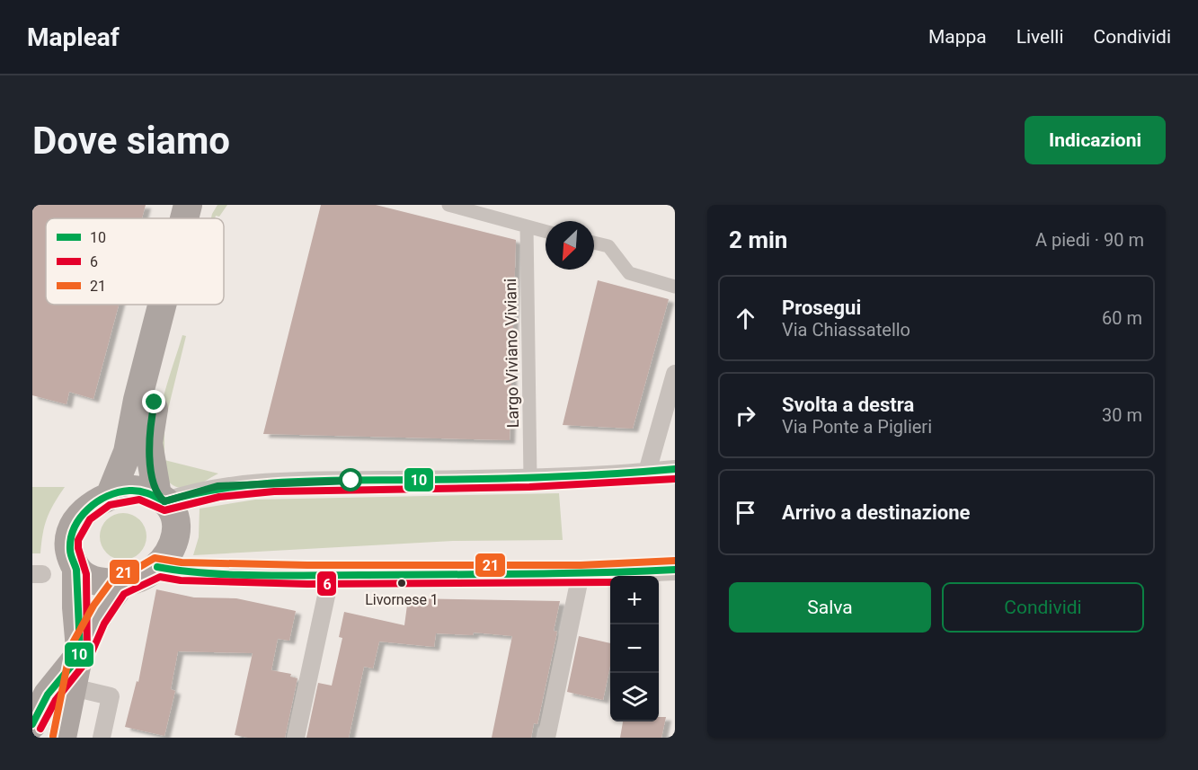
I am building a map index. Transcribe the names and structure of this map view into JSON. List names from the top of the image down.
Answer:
{
  "streets": {
    "street": ["Largo Viviano Viviani"]
  },
  "places": ["Livornese 1"],
  "lines": ["transit line 10", "transit line 6", "transit line 21"],
  "legend": ["10", "6", "21"],
  "north": "bottom left",
  "page": {
    "header": "Mapleaf",
    "nav": ["Mappa", "Livelli", "Condividi"],
    "buttons": [
      "Indicazioni",
      ["Salva", "Condividi"]
    ],
    "title": "Dove siamo",
    "heading": ["2 min", "A piedi · 90 m"],
    "list": [
      ["Prosegui", "Via Chiassatello", "60 m"],
      ["Svolta a destra", "Via Ponte a Piglieri", "30 m"],
      "Arrivo a destinazione"
    ],
    "map_buttons": ["+", "−"]
  }
}
